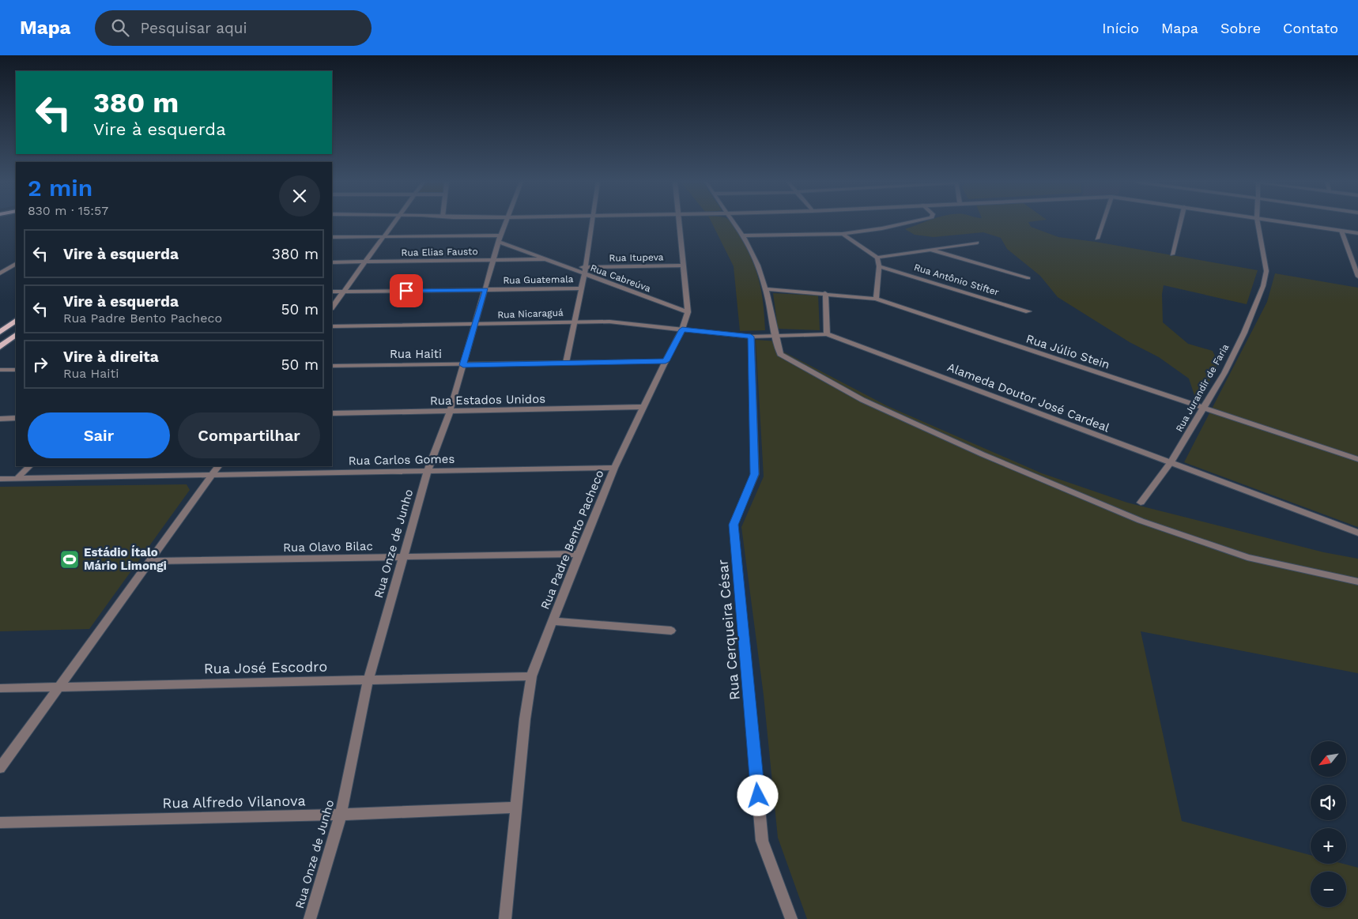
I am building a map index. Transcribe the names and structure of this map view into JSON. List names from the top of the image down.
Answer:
{
  "streets": {
    "street": [
      "Rua Elias Fausto",
      "Rua Itupeva",
      "Rua Cabreúva",
      "Rua Guatemala",
      "Rua Antônio Stifter",
      "Rua Nicaraguá",
      "Rua Júlio Stein",
      "Rua Haiti",
      "Rua Jurandir de Faria",
      "Alameda Doutor José Cardeal",
      "Rua Estados Unidos",
      "Rua Carlos Gomes",
      "Rua Padre Bento Pacheco",
      "Rua Onze de Junho",
      "Rua Olavo Bilac",
      "Rua Cerqueira César",
      "Rua José Escodro",
      "Rua Alfredo Vilanova"
    ]
  },
  "crossings": [
    ["Rua Elias Fausto", "Rua Cabreúva"],
    ["Rua Elias Fausto", "Rua Onze de Junho"],
    ["Rua Itupeva", "Rua Cabreúva"],
    ["Rua Itupeva", "Rua Padre Bento Pacheco"],
    ["Rua Cabreúva", "Rua Padre Bento Pacheco"],
    ["Rua Cabreúva", "Rua Onze de Junho"],
    ["Rua Guatemala", "Rua Onze de Junho"],
    ["Rua Nicaraguá", "Alameda Doutor José Cardeal"],
    ["Rua Nicaraguá", "Rua Padre Bento Pacheco"],
    ["Rua Nicaraguá", "Rua Onze de Junho"],
    ["Rua Júlio Stein", "Rua Jurandir de Faria"],
    ["Rua Haiti", "Rua Padre Bento Pacheco"],
    ["Rua Haiti", "Rua Onze de Junho"],
    ["Rua Jurandir de Faria", "Alameda Doutor José Cardeal"],
    ["Alameda Doutor José Cardeal", "Rua Padre Bento Pacheco"],
    ["Alameda Doutor José Cardeal", "Rua Cerqueira César"],
    ["Rua Estados Unidos", "Rua Padre Bento Pacheco"],
    ["Rua Estados Unidos", "Rua Onze de Junho"],
    ["Rua Carlos Gomes", "Rua Padre Bento Pacheco"],
    ["Rua Carlos Gomes", "Rua Onze de Junho"],
    ["Rua Padre Bento Pacheco", "Rua Olavo Bilac"],
    ["Rua Padre Bento Pacheco", "Rua José Escodro"],
    ["Rua Padre Bento Pacheco", "Rua Alfredo Vilanova"],
    ["Rua Onze de Junho", "Rua Olavo Bilac"],
    ["Rua Onze de Junho", "Rua José Escodro"],
    ["Rua Onze de Junho", "Rua Alfredo Vilanova"]
  ],
  "places": {
    "sports": ["Estádio Ítalo Mário Limongi"]
  },
  "north": "bottom left",
  "page": {
    "header": "Mapa",
    "search": "Pesquisar aqui",
    "nav": [
      "Início",
      "Mapa",
      "Sobre",
      "Contato"
    ],
    "turn": ["380 m", "Vire à esquerda"],
    "heading": ["2 min", "830 m · 15:57"],
    "list": [
      {
        "name": "Vire à esquerda",
        "value": "380 m"
      },
      {
        "name": "Vire à esquerda",
        "note": "Rua Padre Bento Pacheco",
        "value": "50 m"
      },
      {
        "name": "Vire à direita",
        "note": "Rua Haiti",
        "value": "50 m"
      }
    ],
    "buttons": ["Sair", "Compartilhar"],
    "map_buttons": ["+", "−"]
  }
}
